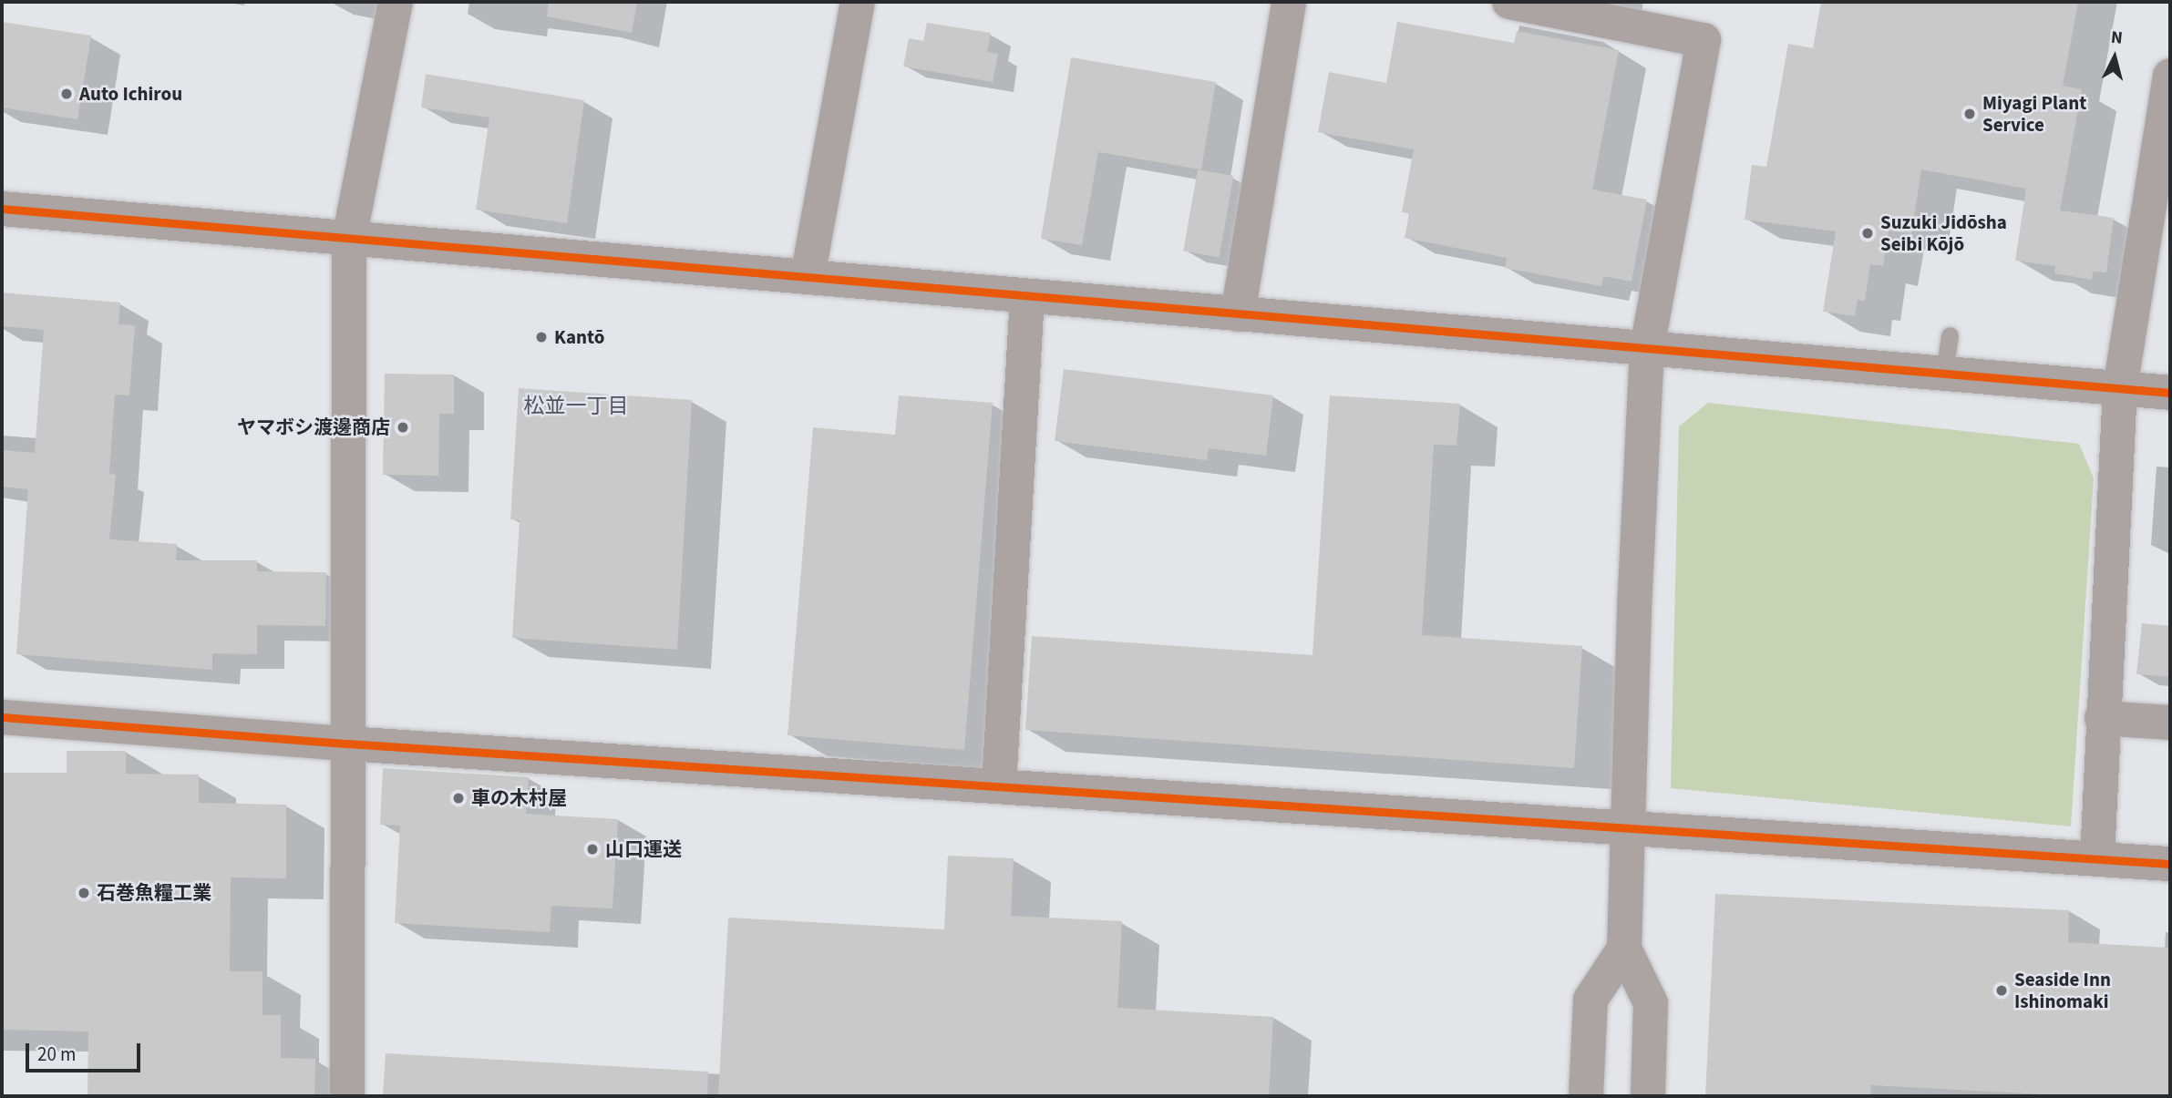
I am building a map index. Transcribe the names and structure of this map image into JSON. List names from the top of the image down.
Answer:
{
  "districts": ["松並一丁目"],
  "places": [
    "Auto Ichirou",
    "Miyagi Plant Service",
    "Suzuki Jidōsha Seibi Kōjō",
    "Kantō",
    "ヤマボシ渡邊商店",
    "車の木村屋",
    "山口運送",
    "石巻魚糧工業",
    "Seaside Inn Ishinomaki"
  ],
  "scale_bar": "20 m",
  "north": "top"
}
